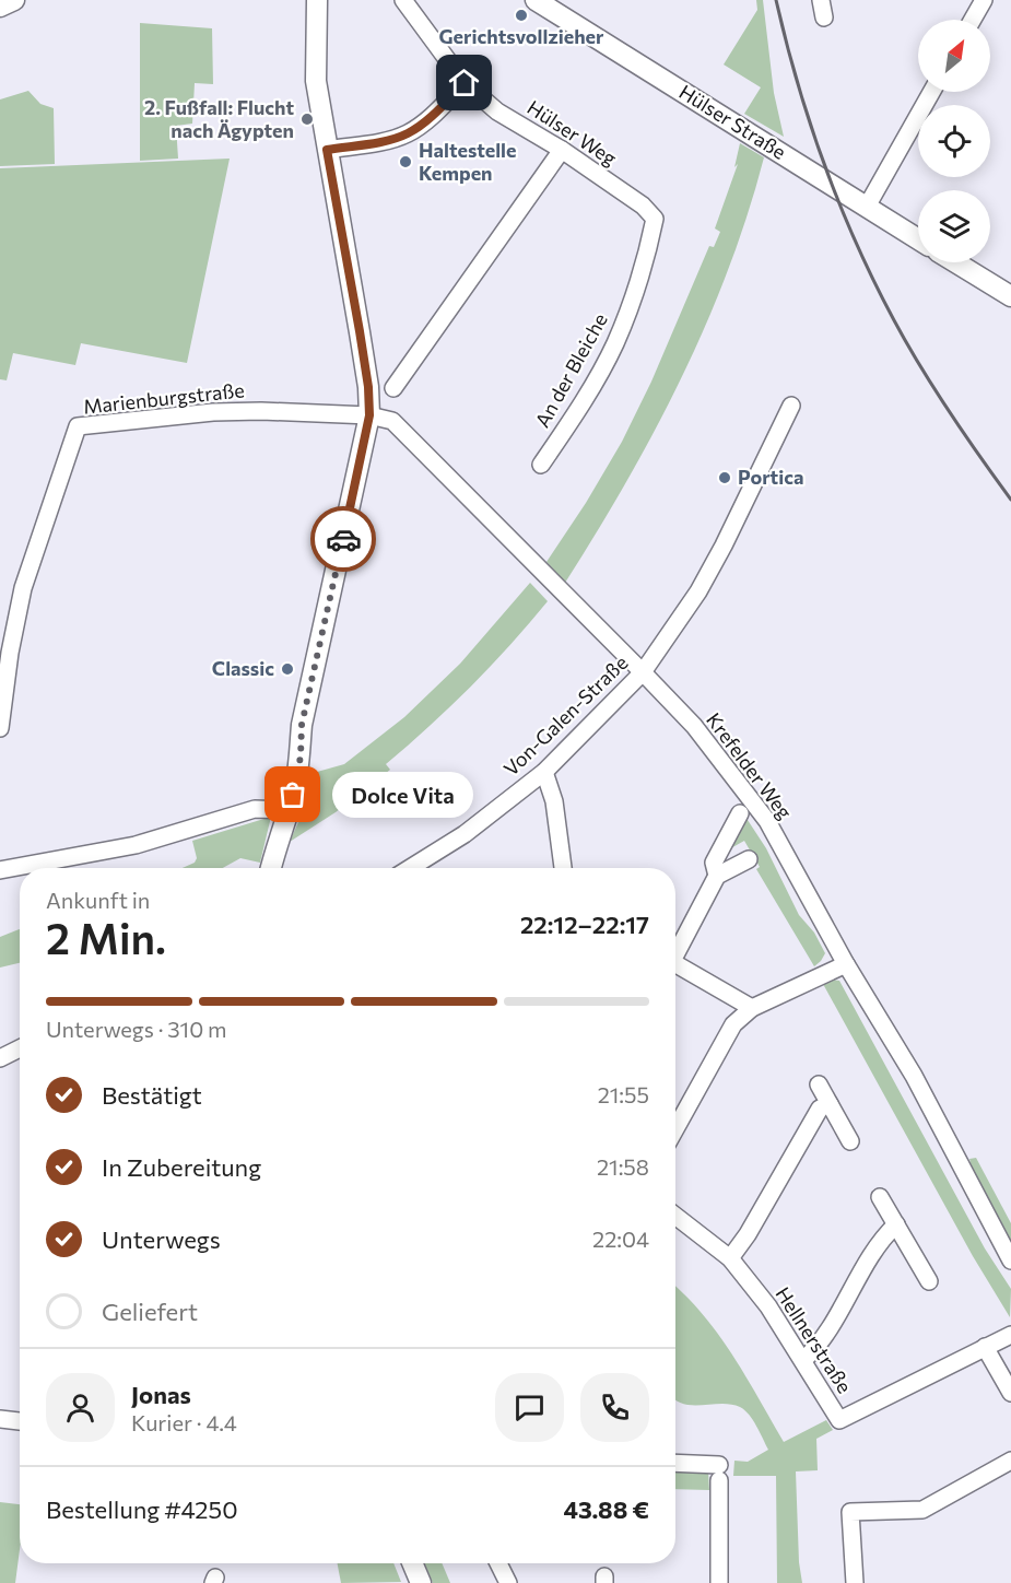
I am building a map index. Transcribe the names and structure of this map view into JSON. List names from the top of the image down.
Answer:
{
  "streets": {
    "main road": ["Hülser Straße"],
    "street": [
      "Hülser Weg",
      "An der Bleiche",
      "Marienburgstraße",
      "Von-Galen-Straße",
      "Krefelder Weg",
      "Hellnerstraße"
    ]
  },
  "crossings": [
    ["Hülser Weg", "An der Bleiche"],
    ["Marienburgstraße", "Krefelder Weg"],
    ["Von-Galen-Straße", "Krefelder Weg"]
  ],
  "places": [
    "Gerichtsvollzieher",
    "2. Fußfall: Flucht nach Ägypten",
    "Haltestelle Kempen",
    "Portica",
    "Classic",
    "Dolce Vita"
  ],
  "north": "top right",
  "page": {
    "bubble": "Dolce Vita",
    "heading": ["2 Min.", "Ankunft in", "22:12–22:17"],
    "panel": [
      "Jonas",
      "Kurier · 4.4",
      "Bestellung #4250",
      "43.88 €"
    ],
    "bar": "Unterwegs · 310 m",
    "list": [
      ["Bestätigt", "21:55"],
      ["In Zubereitung", "21:58"],
      ["Unterwegs", "22:04"],
      "Geliefert"
    ]
  }
}
